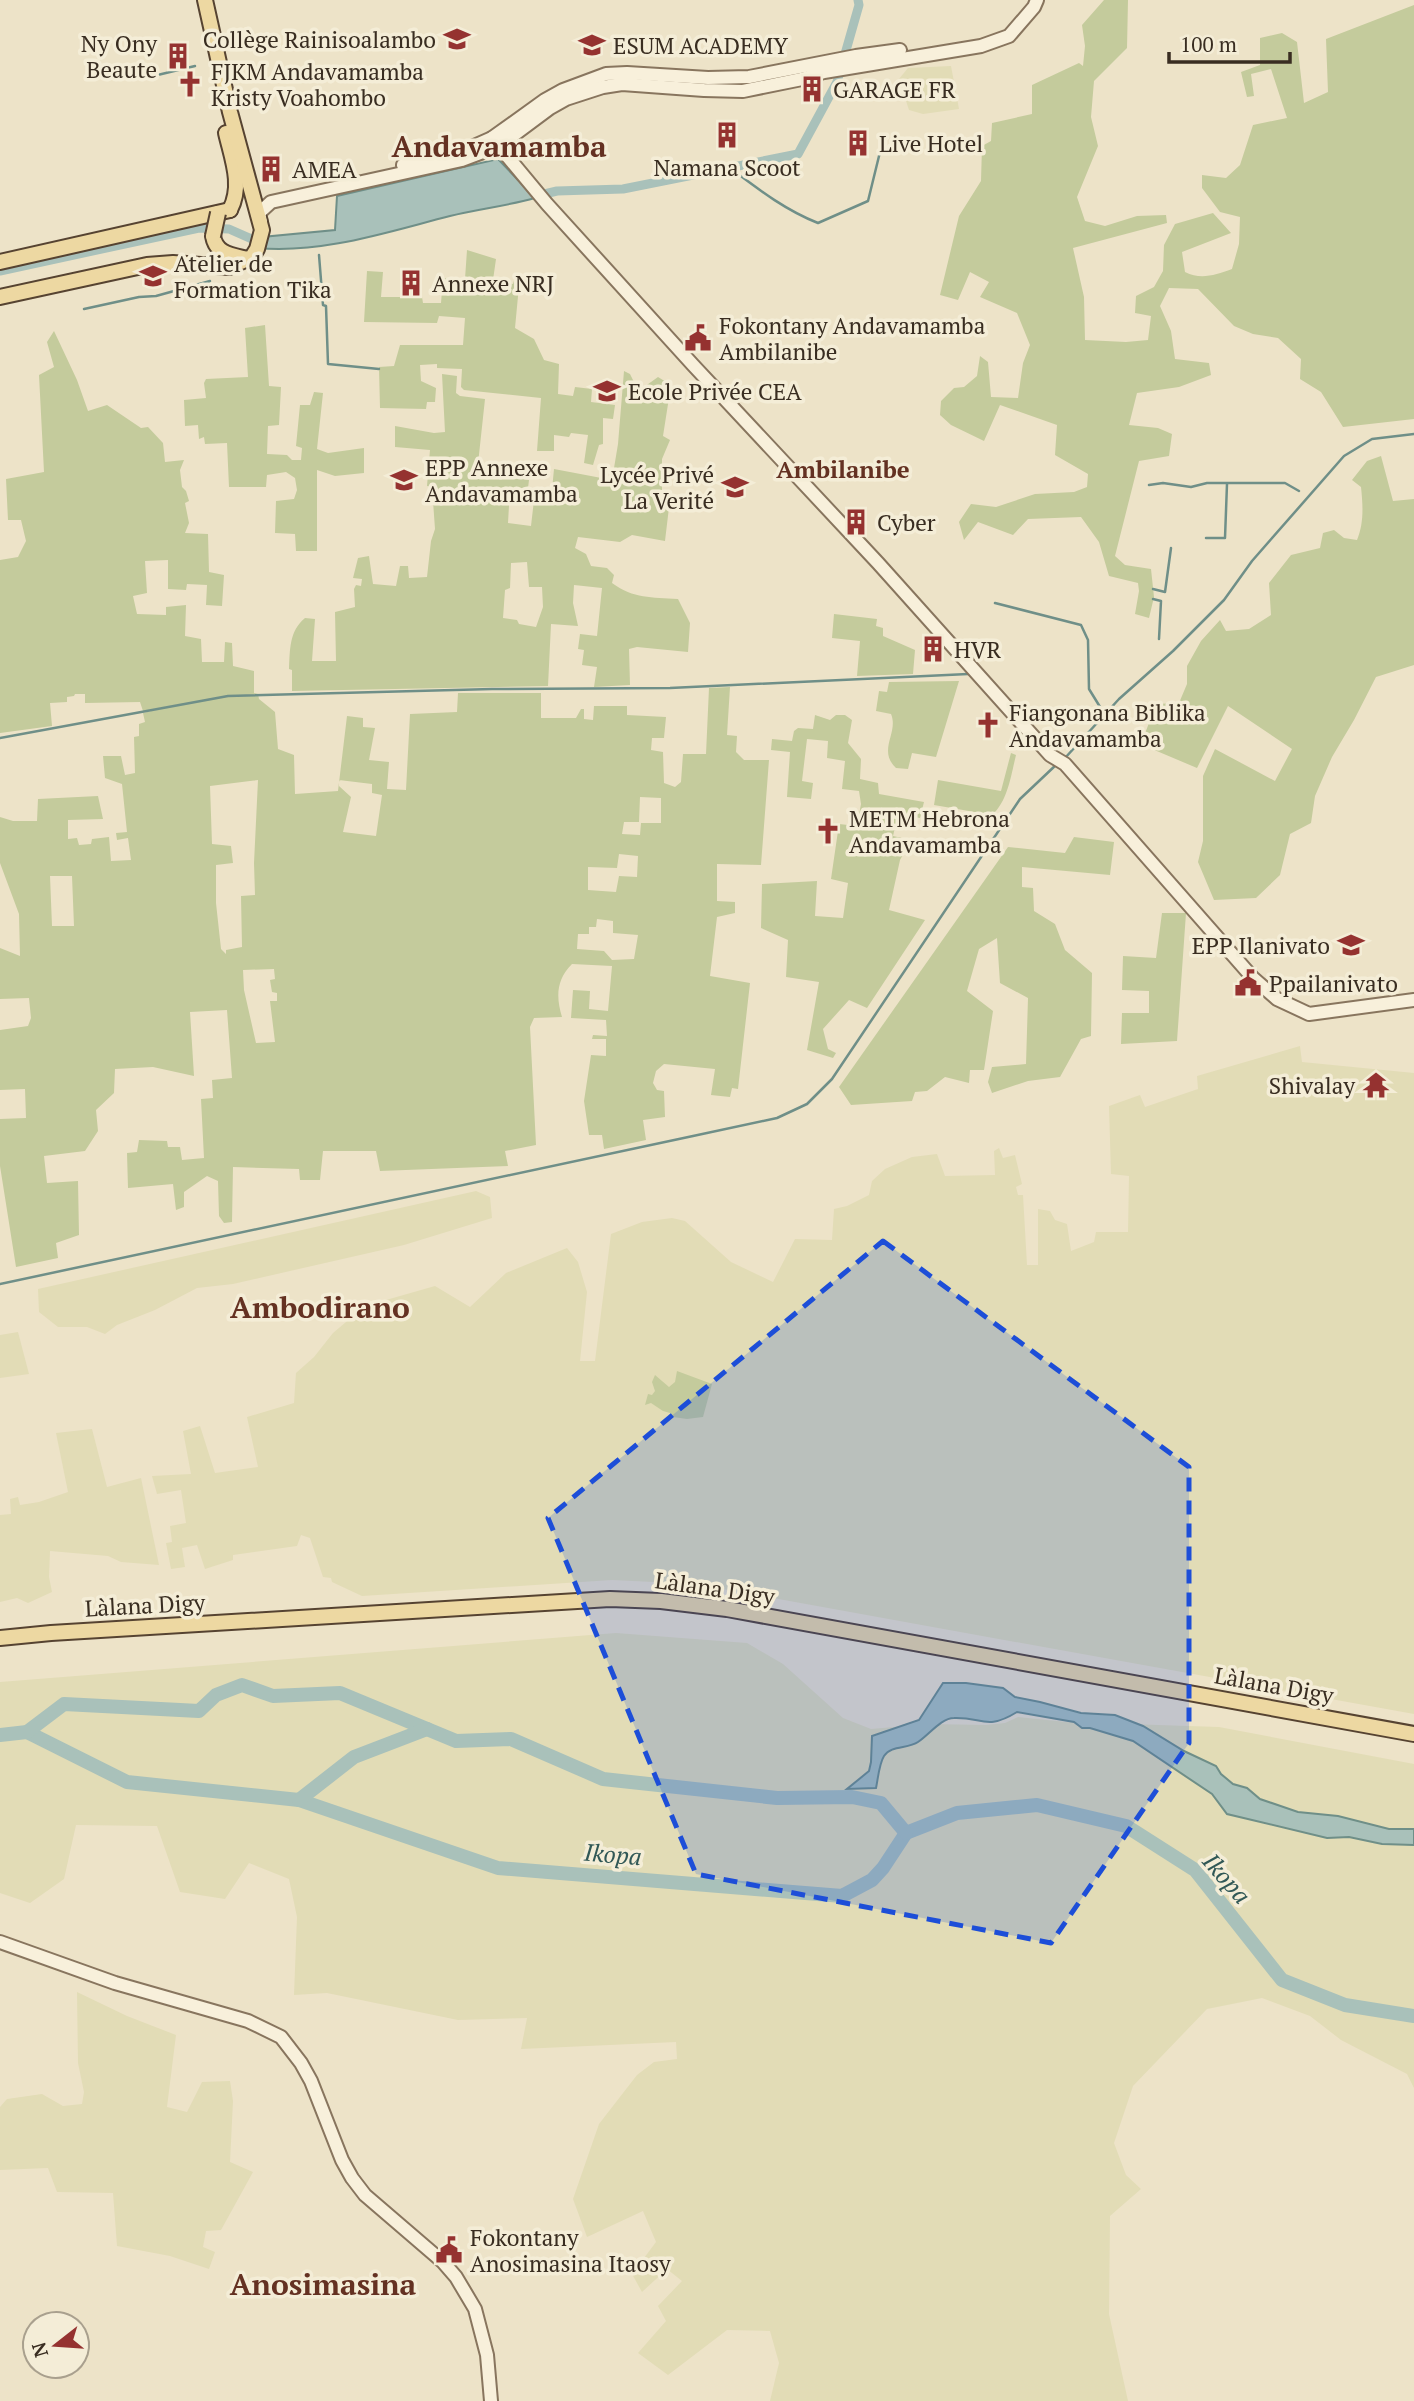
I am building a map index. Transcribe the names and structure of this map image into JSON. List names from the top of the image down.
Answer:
{
  "streets": {
    "main road": ["Làlana Digy"]
  },
  "districts": [
    "Andavamamba",
    "Ambilanibe",
    "Ambodirano",
    "Anosimasina"
  ],
  "water": ["Ikopa"],
  "places": {
    "school or university": [
      "Collège Rainisoalambo",
      "ESUM ACADEMY",
      "Atelier de Formation Tika",
      "Ecole Privée CEA",
      "EPP Annexe Andavamamba",
      "Lycée Privé La Verité",
      "EPP Ilanivato"
    ],
    "building": [
      "Ny Ony Beaute",
      "GARAGE FR",
      "Namana Scoot",
      "Live Hotel",
      "AMEA",
      "Annexe NRJ",
      "Cyber",
      "HVR"
    ],
    "church": ["FJKM Andavamamba Kristy Voahombo", "Fiangonana Biblika Andavamamba", "METM Hebrona Andavamamba"],
    "public building": ["Fokontany Andavamamba Ambilanibe", "Ppailanivato", "Fokontany Anosimasina Itaosy"],
    "temple": ["Shivalay"]
  },
  "scale_bar": "100 m",
  "north": "left"
}
